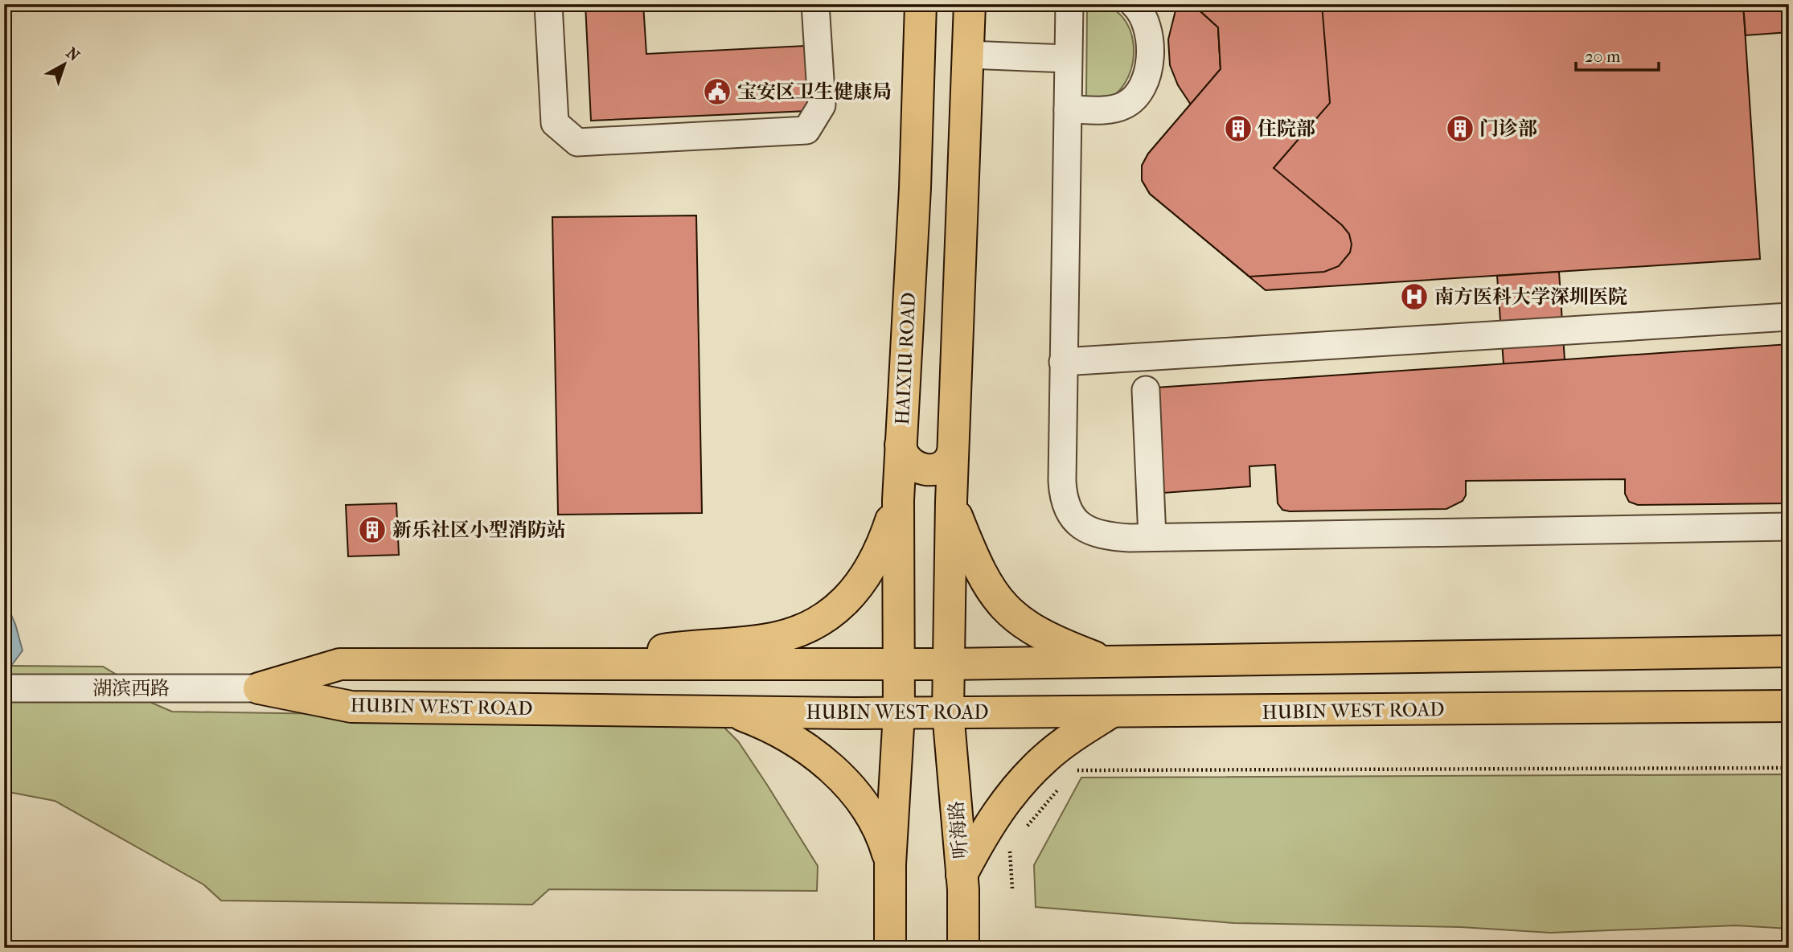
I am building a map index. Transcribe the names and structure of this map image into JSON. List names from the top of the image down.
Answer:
{
  "streets": {
    "main road": ["HAIXIU ROAD", "HUBIN WEST ROAD", "听海路"],
    "street": ["湖滨西路"]
  },
  "crossings": [
    ["HAIXIU ROAD", "HUBIN WEST ROAD"],
    ["湖滨西路", "HUBIN WEST ROAD"],
    ["HUBIN WEST ROAD", "听海路"]
  ],
  "places": {
    "public building": ["宝安区卫生健康局"],
    "building": ["住院部", "门诊部", "新乐社区小型消防站"],
    "hospital": ["南方医科大学深圳医院"]
  },
  "scale_bar": "20 m",
  "north": "top right"
}
